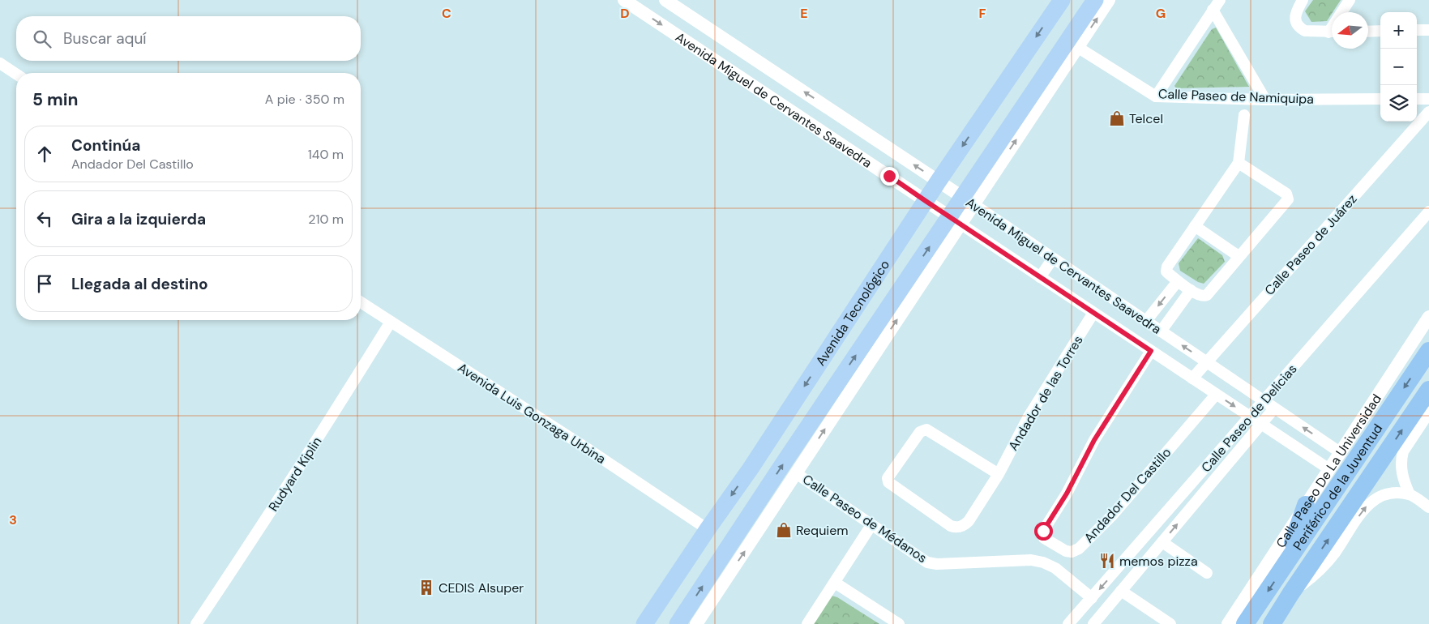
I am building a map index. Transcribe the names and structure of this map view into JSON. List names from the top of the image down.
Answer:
{
  "streets": {
    "highway": ["Periférico de la Juventud"],
    "main road": ["Avenida Tecnológico"],
    "street": [
      "Calle Paseo de Namiquipa",
      "Avenida Miguel de Cervantes Saavedra",
      "Calle Paseo de Juárez",
      "Andador de las Torres",
      "Avenida Luis Gonzaga Urbina",
      "Calle Paseo de Delicias",
      "Calle Paseo De La Universidad",
      "Rudyard Kiplin",
      "Andador Del Castillo",
      "Calle Paseo de Médanos"
    ]
  },
  "crossings": [
    ["Avenida Miguel de Cervantes Saavedra", "Calle Paseo de Juárez"],
    ["Avenida Miguel de Cervantes Saavedra", "Avenida Tecnológico"],
    ["Avenida Miguel de Cervantes Saavedra", "Andador de las Torres"],
    ["Avenida Miguel de Cervantes Saavedra", "Calle Paseo de Delicias"],
    ["Avenida Miguel de Cervantes Saavedra", "Calle Paseo De La Universidad"],
    ["Avenida Miguel de Cervantes Saavedra", "Andador Del Castillo"],
    ["Avenida Tecnológico", "Avenida Luis Gonzaga Urbina"],
    ["Avenida Luis Gonzaga Urbina", "Rudyard Kiplin"],
    ["Calle Paseo de Delicias", "Calle Paseo de Médanos"]
  ],
  "places": {
    "shop": ["Telcel", "Requiem"],
    "restaurant": ["memos pizza"],
    "building": ["CEDIS Alsuper"]
  },
  "north": "left",
  "page": {
    "map_buttons": ["+", "−"],
    "search": "Buscar aquí",
    "heading": ["5 min", "A pie · 350 m"],
    "list": [
      ["Continúa", "Andador Del Castillo", "140 m"],
      ["Gira a la izquierda", "210 m"],
      "Llegada al destino"
    ]
  },
  "grid": {
    "columns": [
      "C",
      "D",
      "E",
      "F",
      "G"
    ],
    "rows": ["3"]
  }
}
